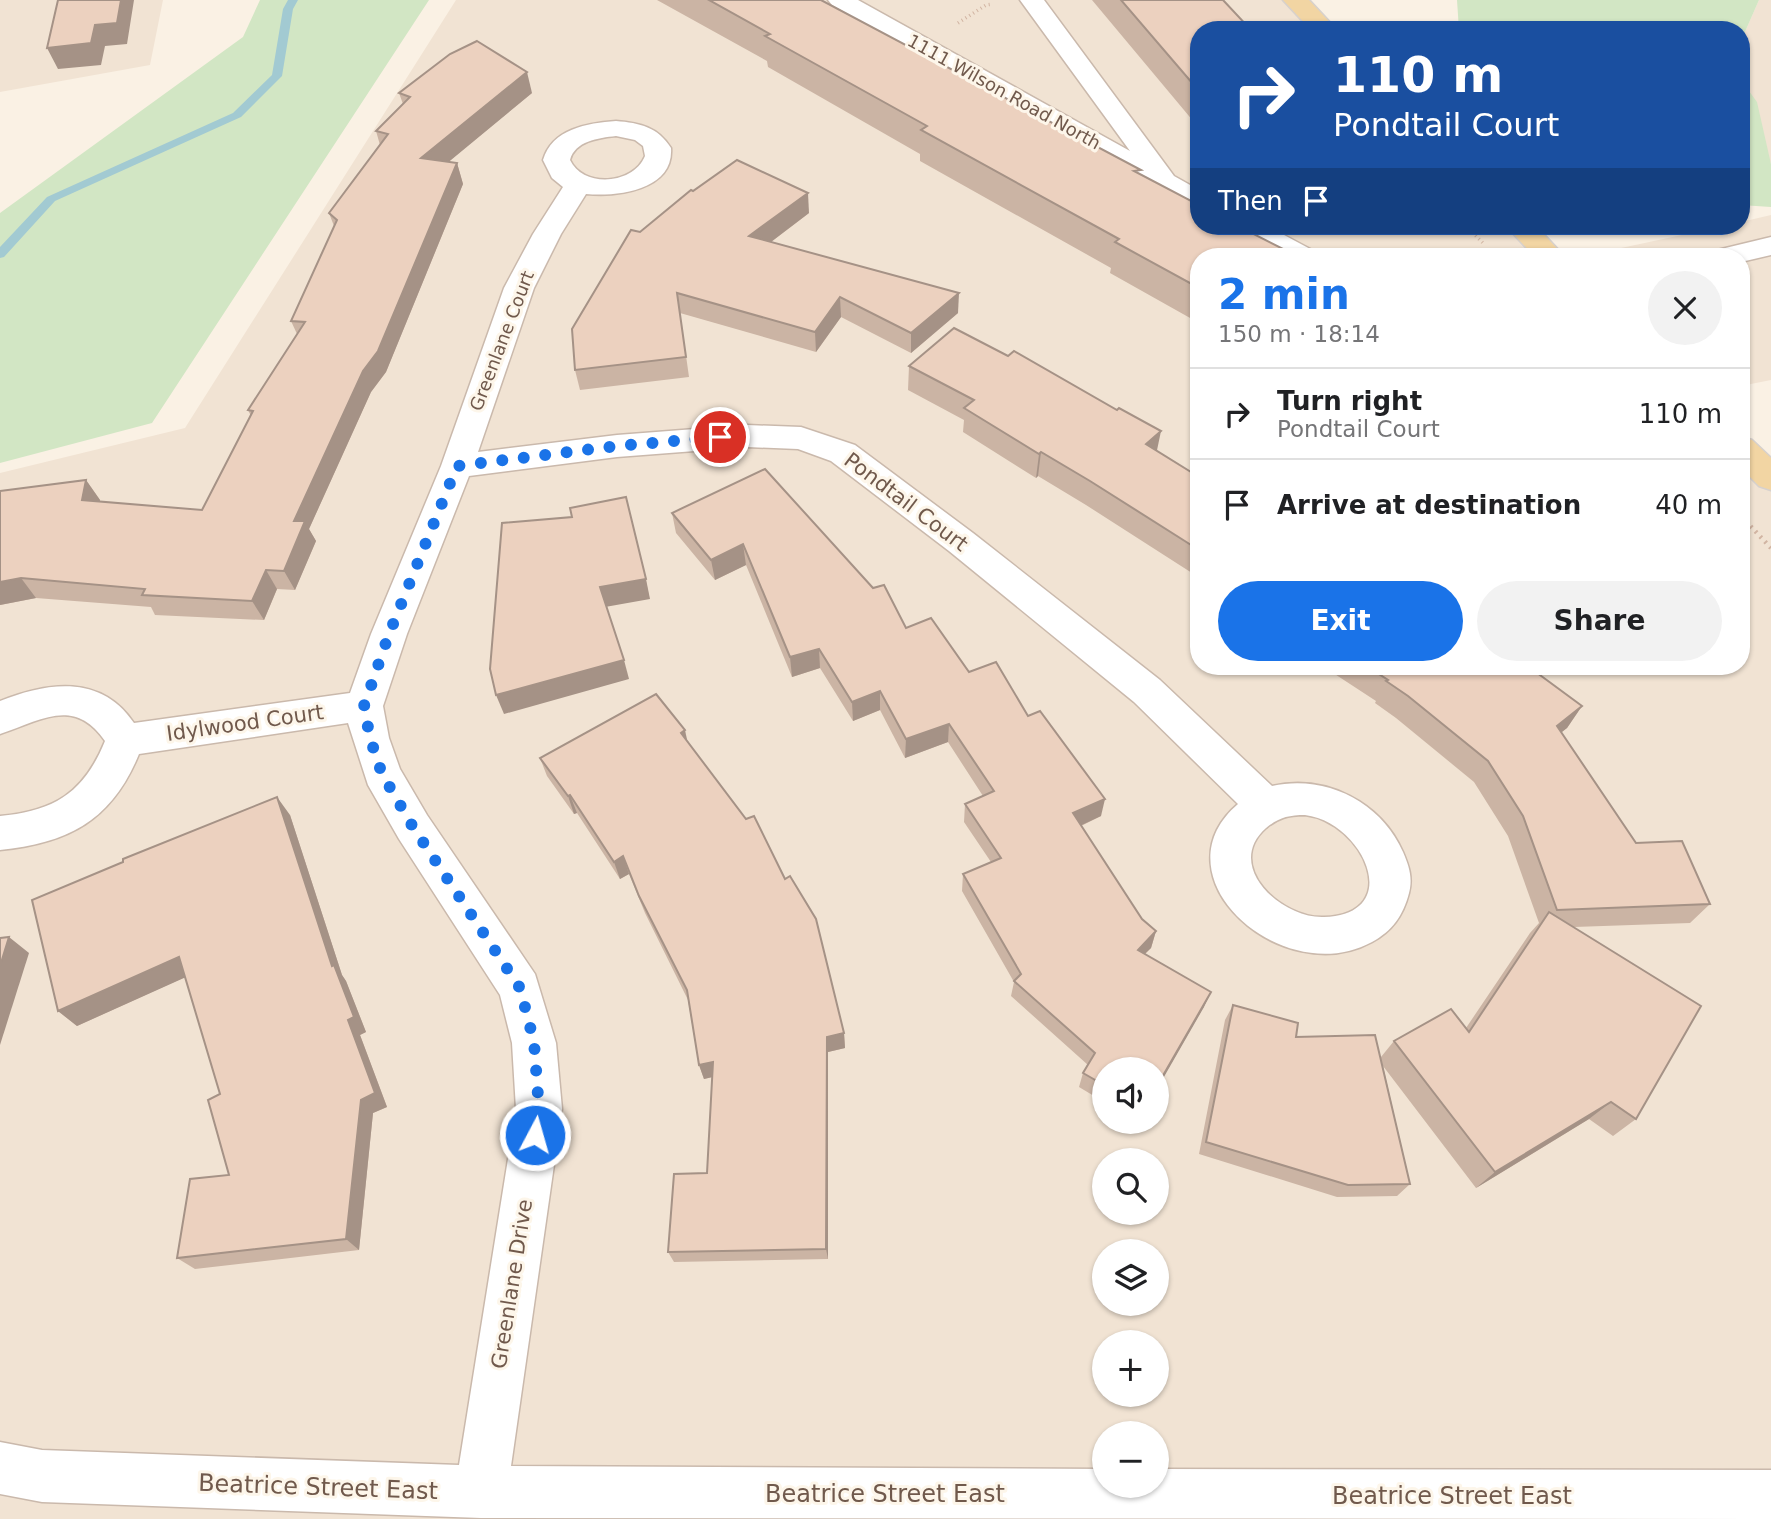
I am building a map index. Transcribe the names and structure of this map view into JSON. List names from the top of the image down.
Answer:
{
  "streets": {
    "street": [
      "1111 Wilson Road North",
      "Greenlane Court",
      "Pondtail Court",
      "Idylwood Court",
      "Greenlane Drive",
      "Beatrice Street East"
    ]
  },
  "crossings": [
    ["Greenlane Court", "Pondtail Court"],
    ["Idylwood Court", "Greenlane Drive"],
    ["Greenlane Drive", "Beatrice Street East"]
  ],
  "page": {
    "turn": ["110 m", "Pondtail Court"],
    "then": "Then",
    "heading": ["2 min", "150 m · 18:14"],
    "list": [
      {
        "name": "Turn right",
        "note": "Pondtail Court",
        "value": "110 m"
      },
      {
        "name": "Arrive at destination",
        "value": "40 m"
      }
    ],
    "buttons": ["Exit", "Share"],
    "map_buttons": ["+", "−"]
  }
}
